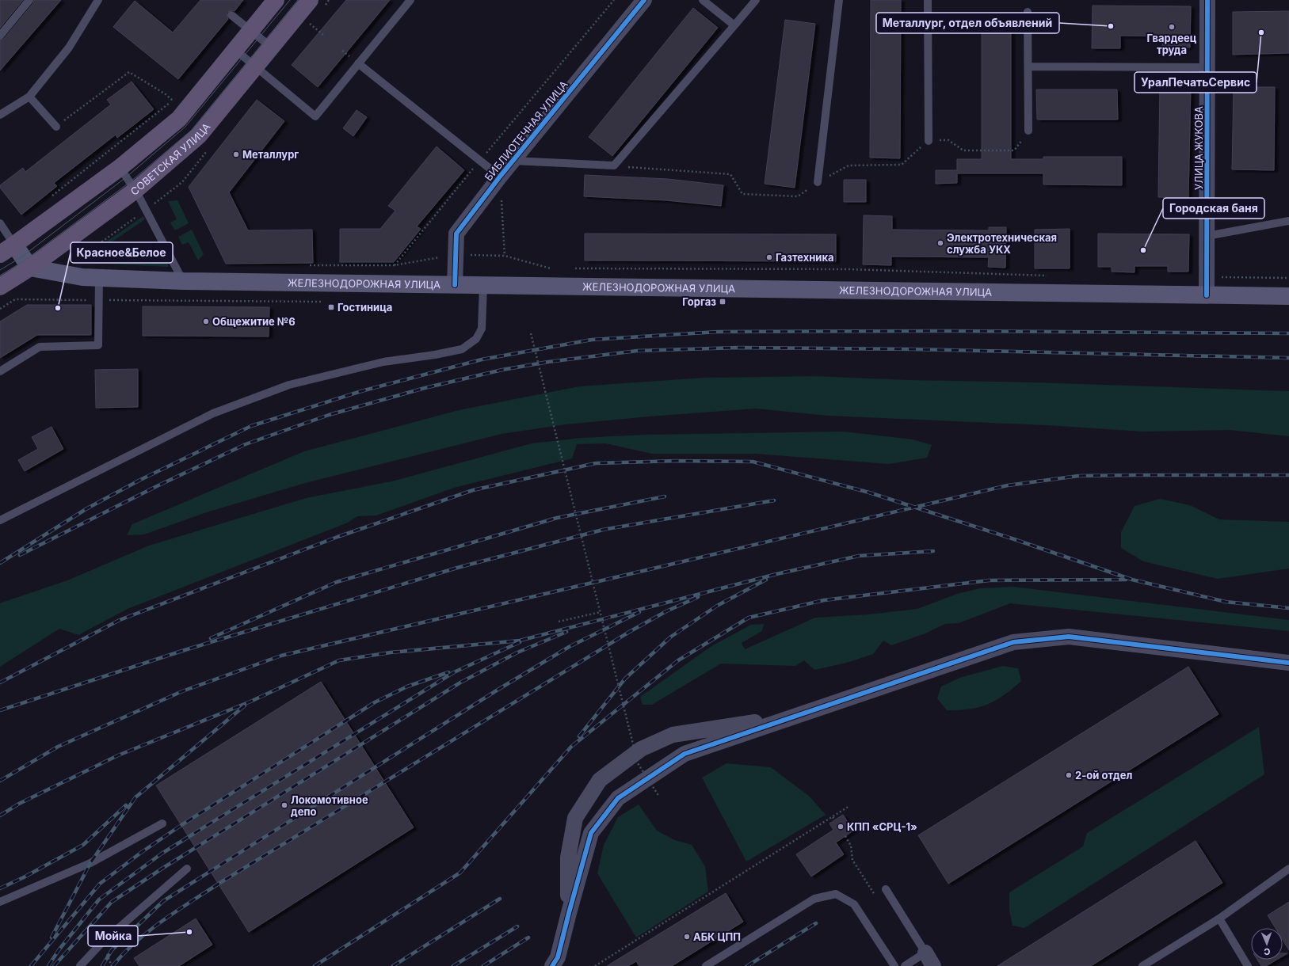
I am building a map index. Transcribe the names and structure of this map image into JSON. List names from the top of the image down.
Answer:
{
  "streets": {
    "main road": ["СОВЕТСКАЯ УЛИЦА", "ЖЕЛЕЗНОДОРОЖНАЯ УЛИЦА"],
    "street": ["БИБЛИОТЕЧНАЯ УЛИЦА", "УЛИЦА ЖУКОВА"]
  },
  "crossings": [
    ["БИБЛИОТЕЧНАЯ УЛИЦА", "ЖЕЛЕЗНОДОРОЖНАЯ УЛИЦА"],
    ["УЛИЦА ЖУКОВА", "ЖЕЛЕЗНОДОРОЖНАЯ УЛИЦА"],
    ["СОВЕТСКАЯ УЛИЦА", "ЖЕЛЕЗНОДОРОЖНАЯ УЛИЦА"]
  ],
  "places": {
    "other": [
      "Металлург, отдел объявлений",
      "Гвардеец труда",
      "УралПечатьСервис",
      "Металлург",
      "Электротехническая служба УКХ",
      "Городская баня",
      "Газтехника",
      "Красное&Белое",
      "Общежитие №6",
      "2-ой отдел",
      "Локомотивное депо",
      "КПП «СРЦ-1»",
      "Мойка",
      "АБК ЦПП"
    ],
    "transit": ["Горгаз", "Гостиница"]
  },
  "north": "bottom"
}
